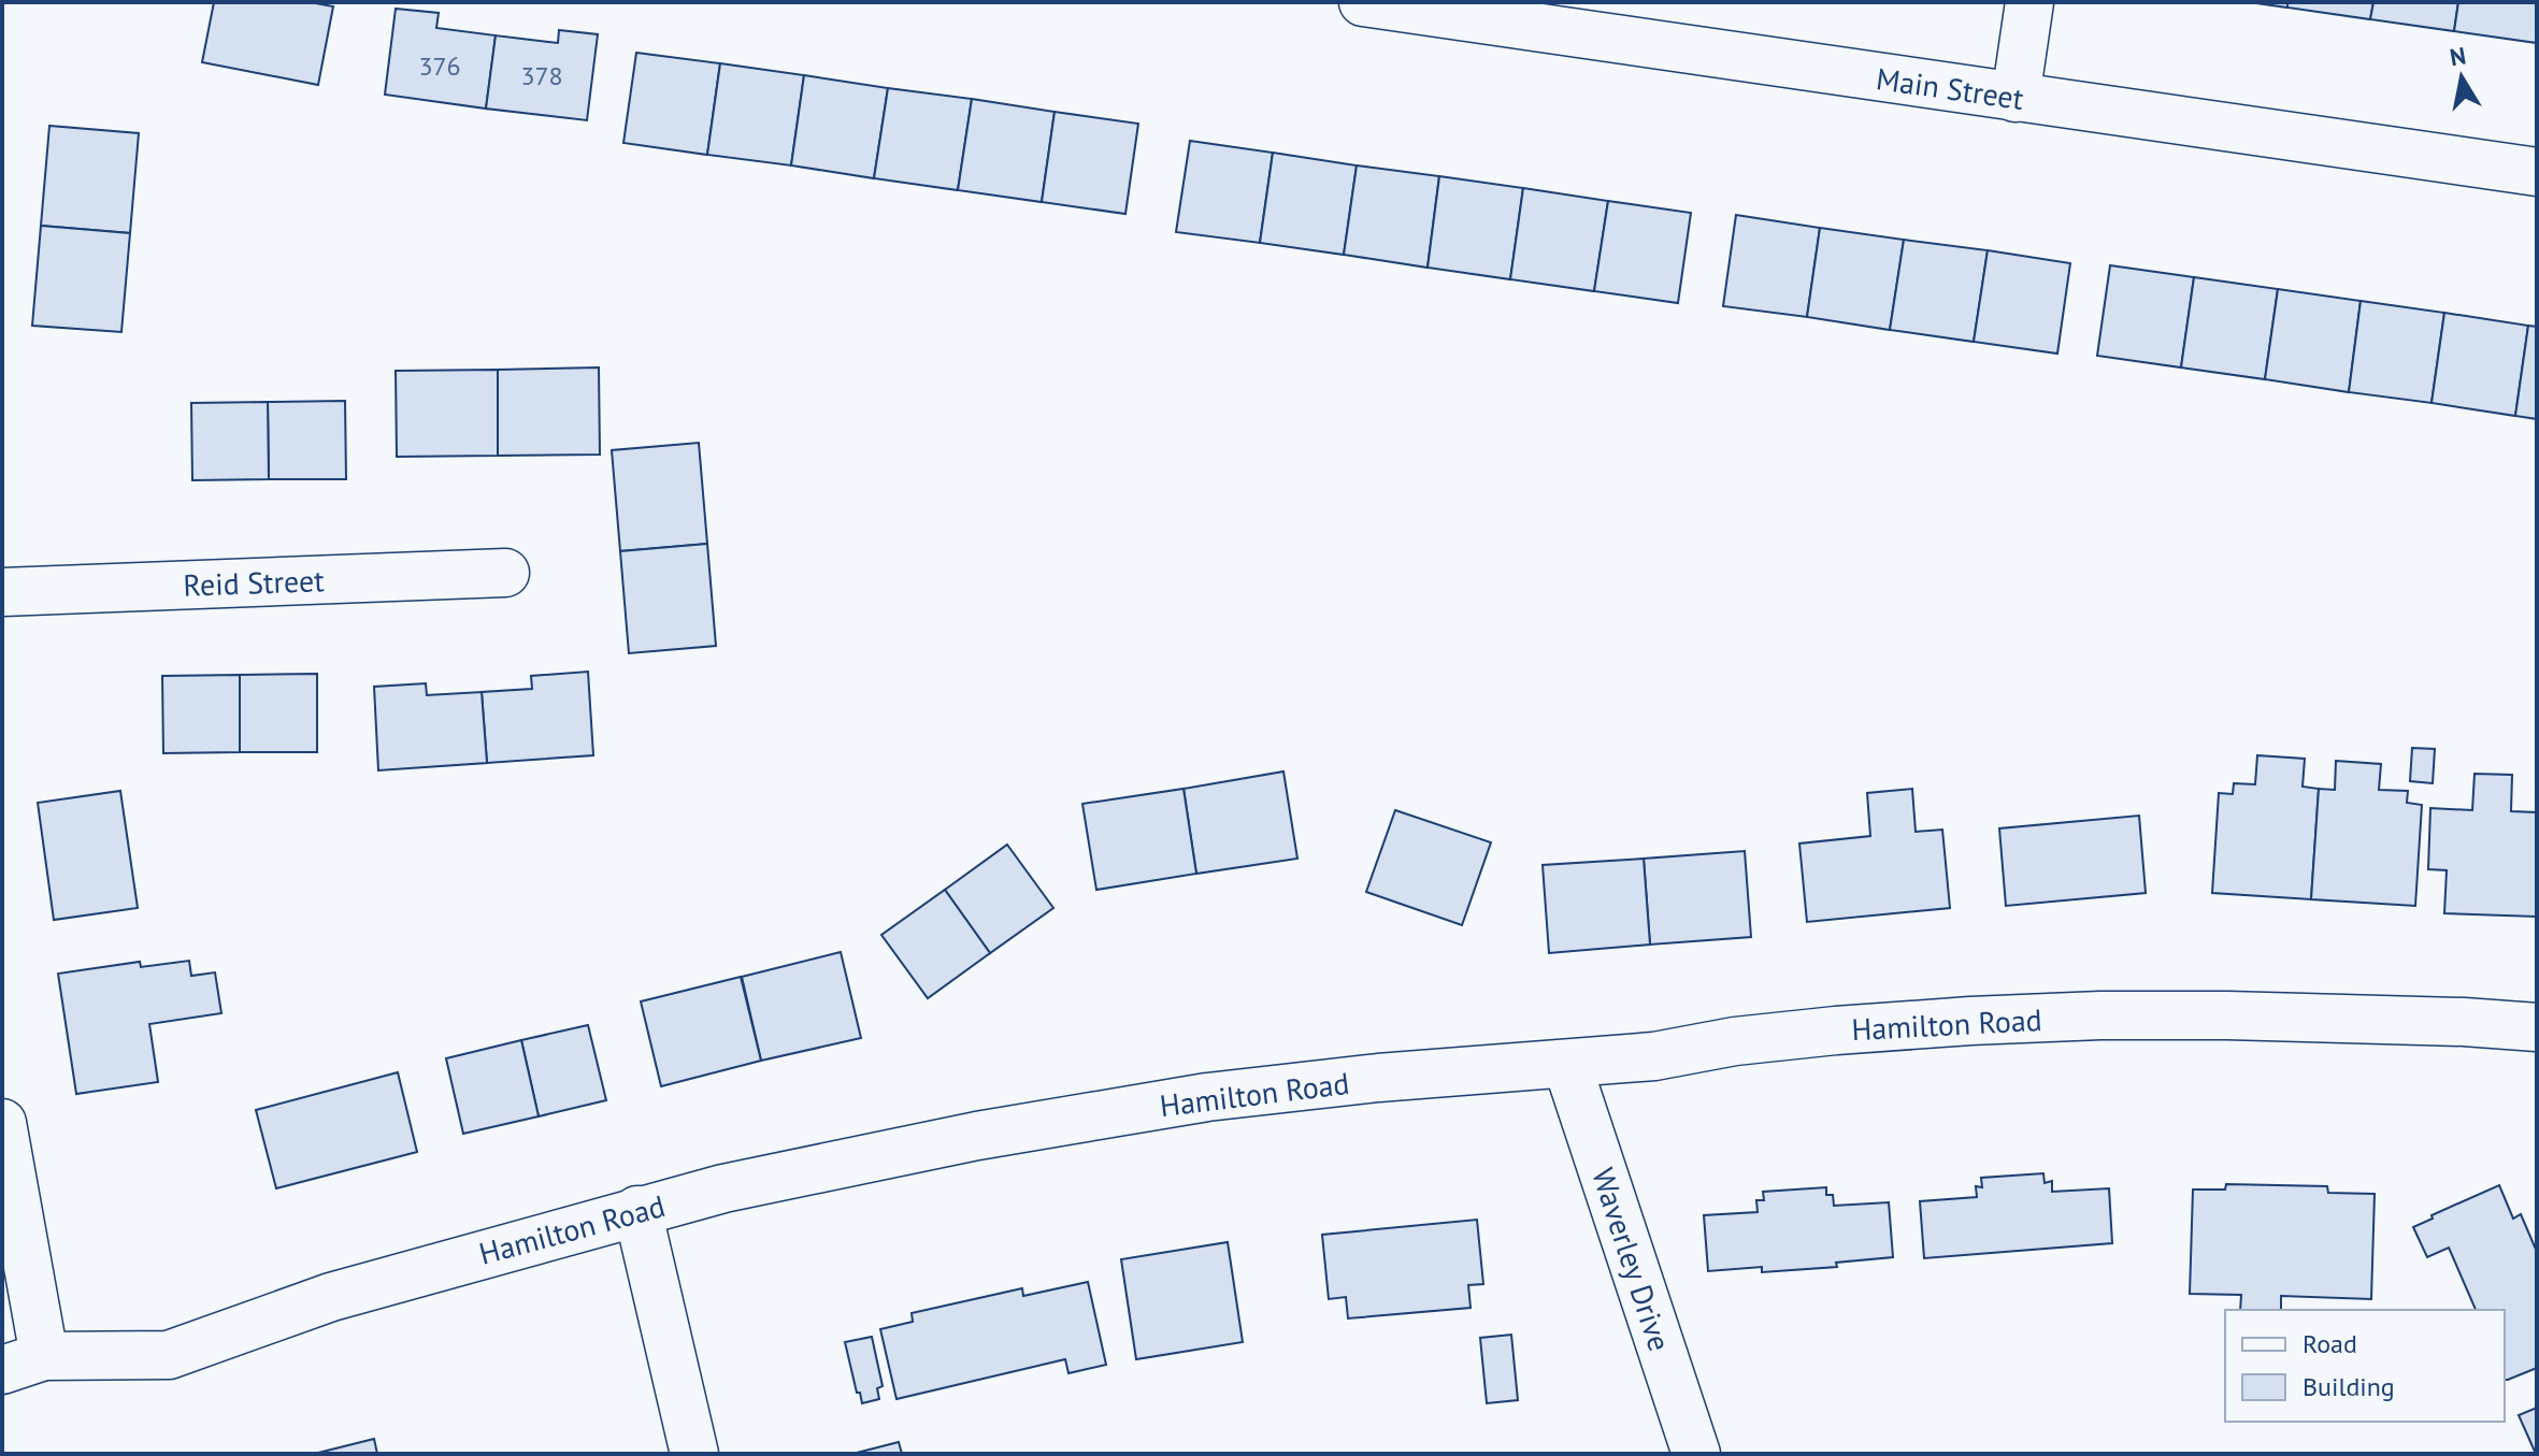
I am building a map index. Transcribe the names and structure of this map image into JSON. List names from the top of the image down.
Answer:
{
  "streets": {
    "street": [
      "Main Street",
      "Reid Street",
      "Hamilton Road",
      "Waverley Drive"
    ]
  },
  "crossings": [
    ["Hamilton Road", "Waverley Drive"]
  ],
  "house_numbers": ["376", "378"],
  "legend": ["Road", "Building"],
  "north": "top"
}
